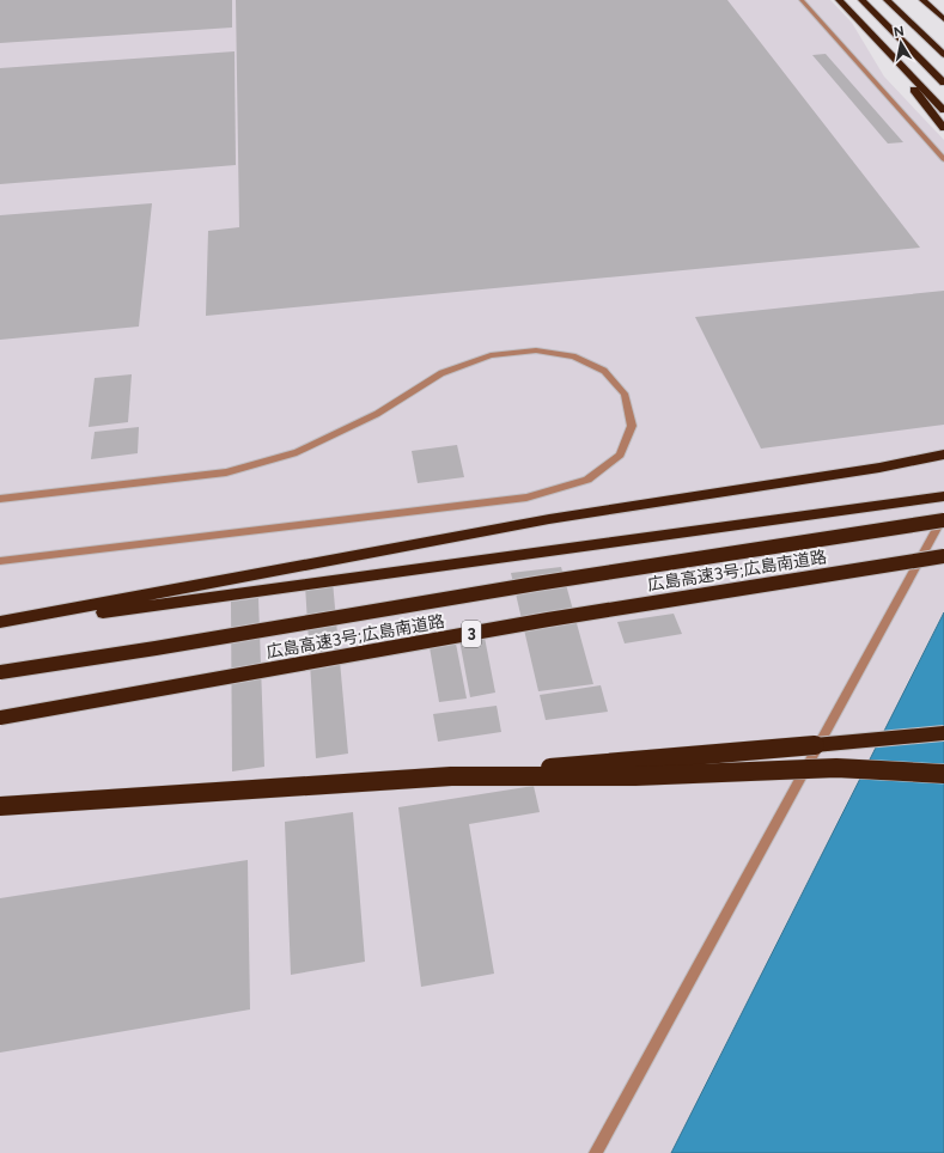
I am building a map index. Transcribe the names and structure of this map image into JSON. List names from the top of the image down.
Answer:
{
  "streets": {
    "highway": ["広島高速3号;広島南道路", "3"]
  },
  "north": "top"
}
